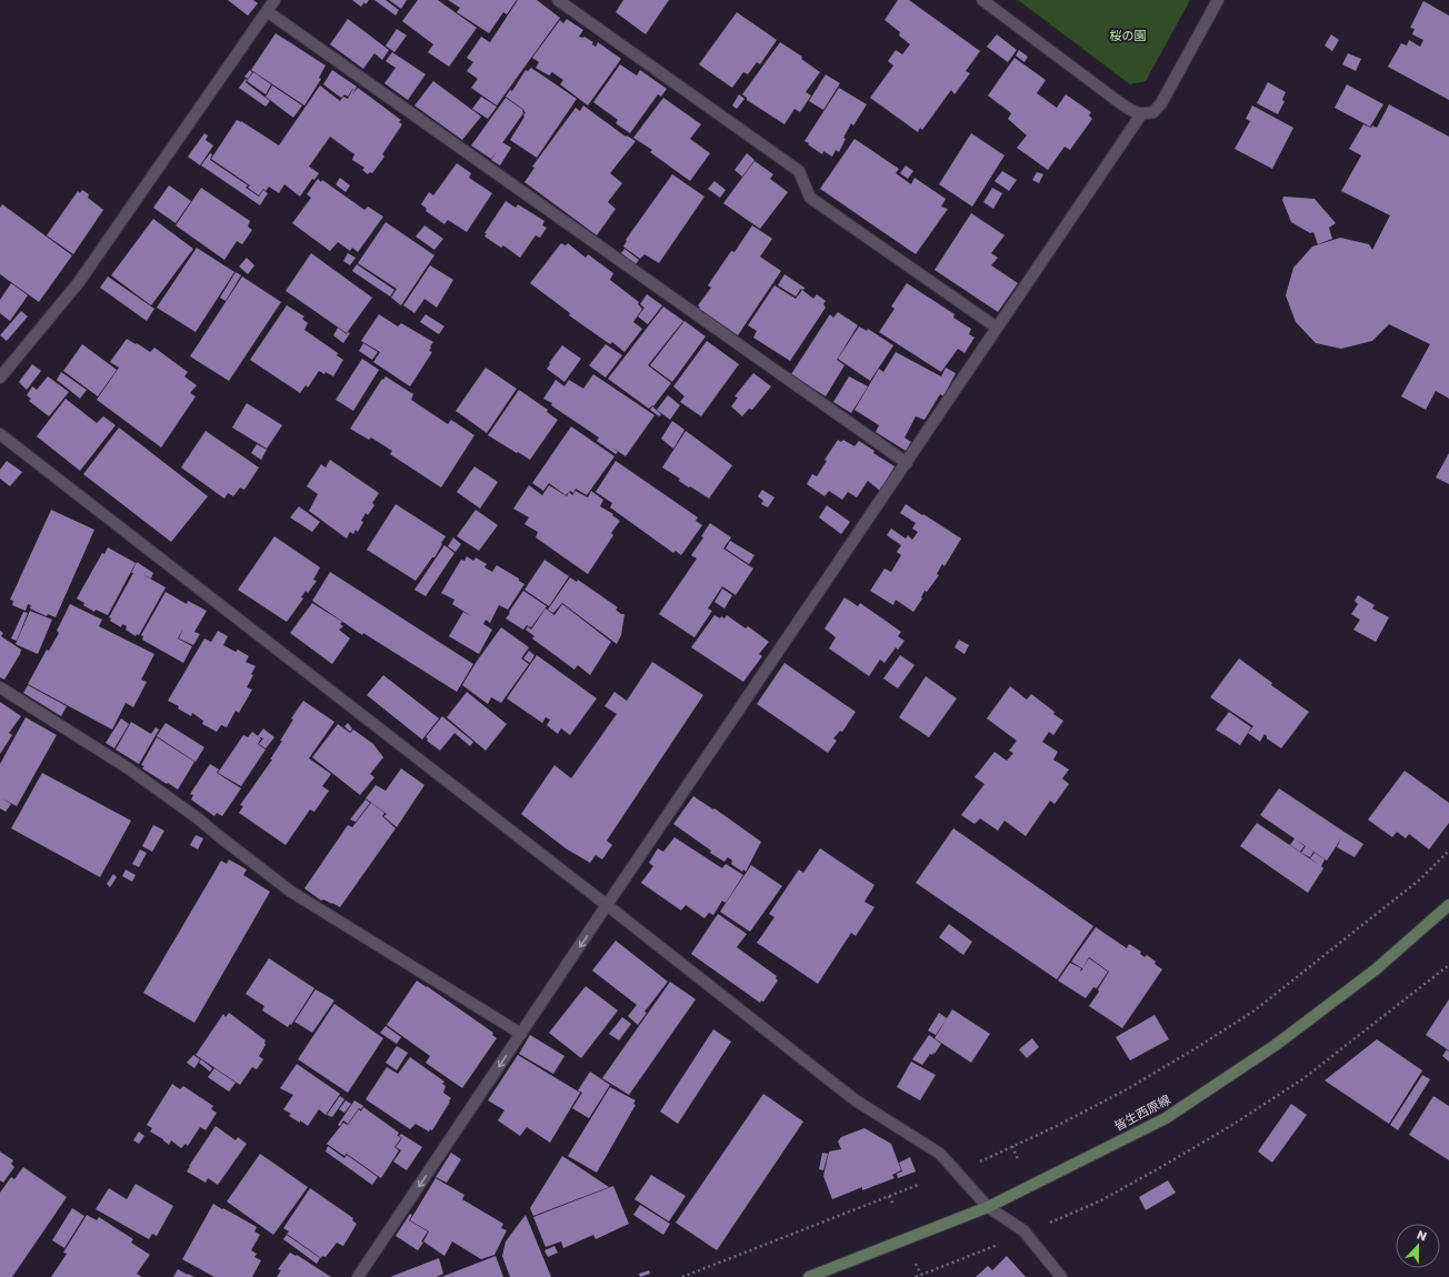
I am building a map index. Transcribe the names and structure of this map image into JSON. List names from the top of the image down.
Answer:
{
  "streets": {
    "main road": ["皆生西原線"]
  },
  "parks": ["桜の園"],
  "north": "top"
}
